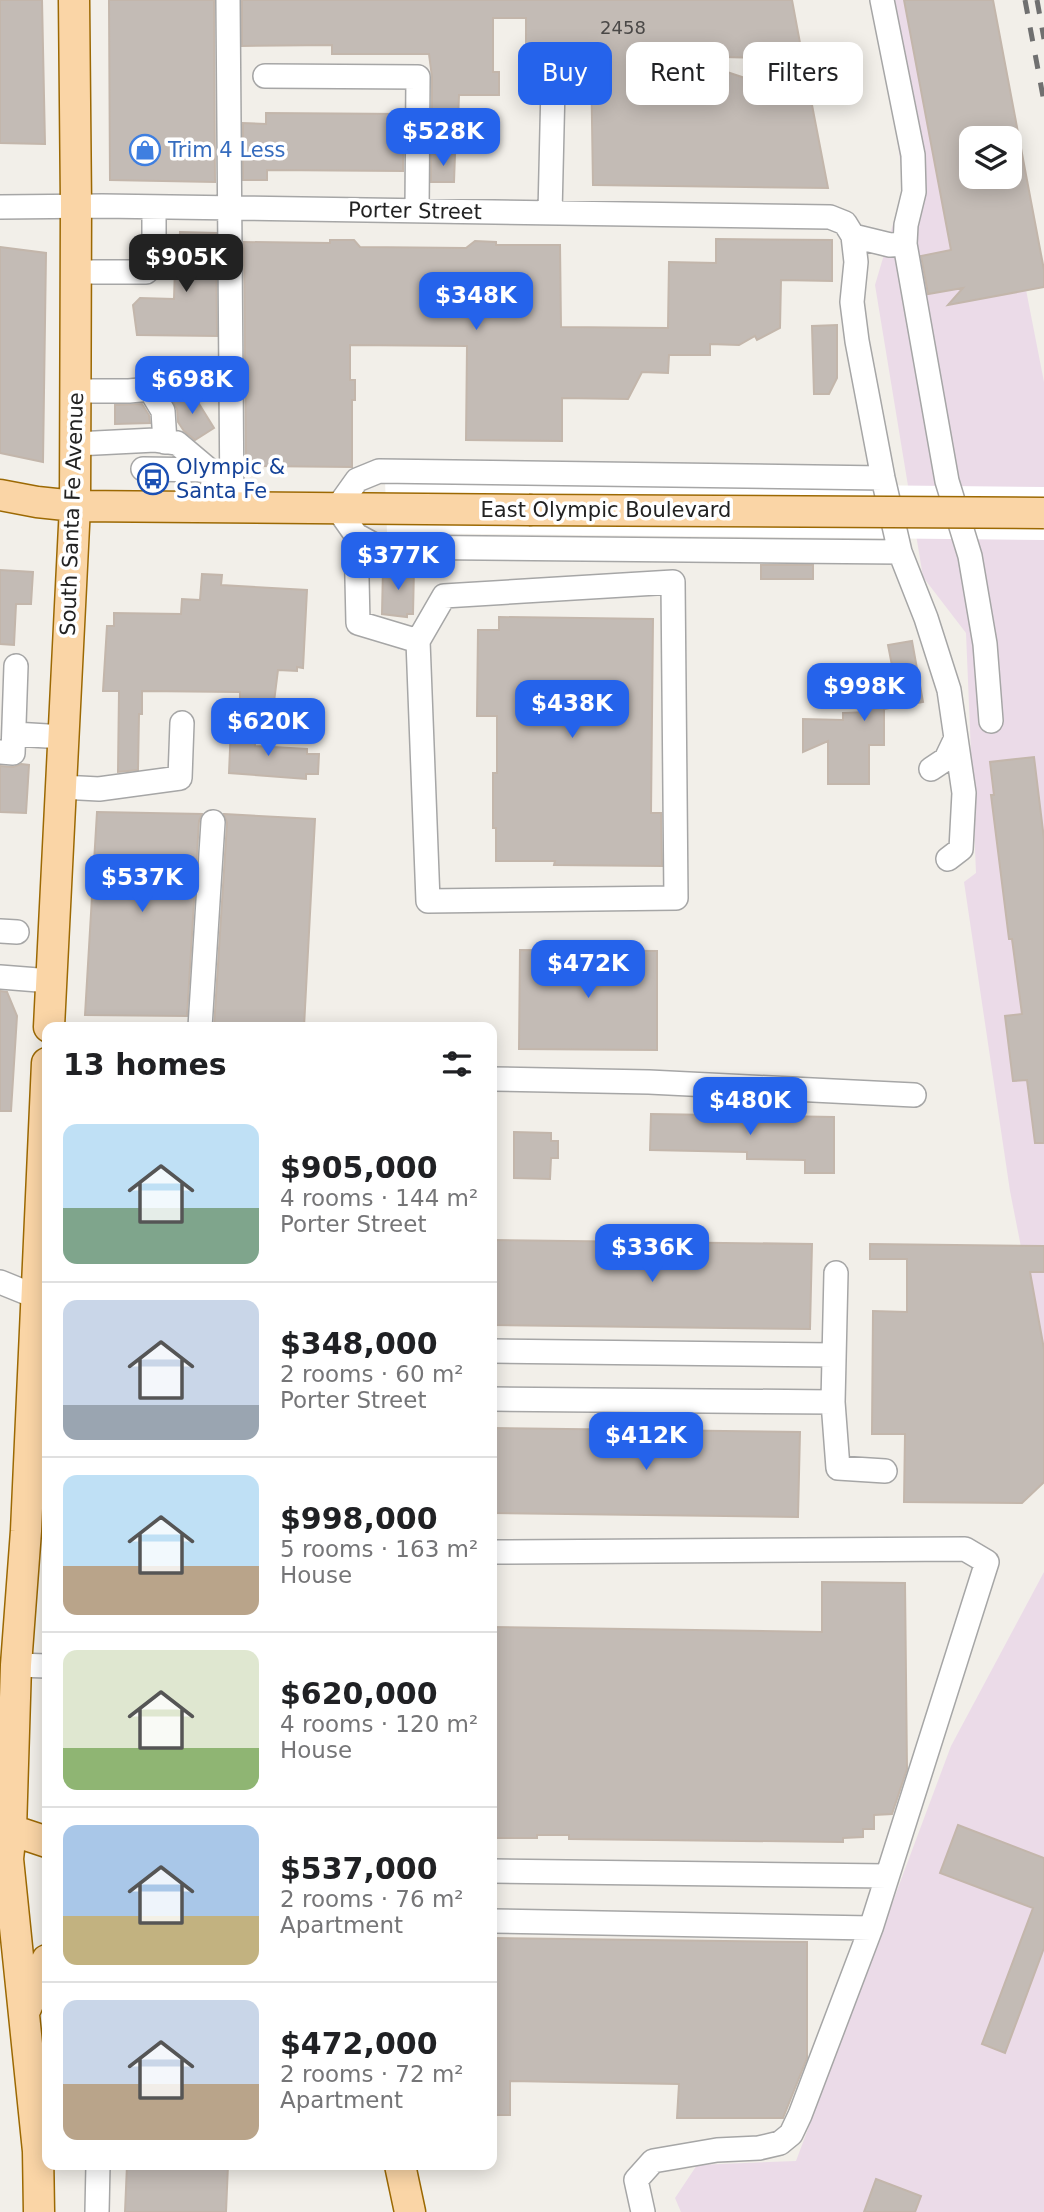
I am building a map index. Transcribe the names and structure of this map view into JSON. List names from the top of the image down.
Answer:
{
  "streets": {
    "main road": ["East Olympic Boulevard", "South Santa Fe Avenue"],
    "street": ["Porter Street"]
  },
  "crossings": [
    ["Porter Street", "South Santa Fe Avenue"],
    ["East Olympic Boulevard", "South Santa Fe Avenue"]
  ],
  "places": {
    "shop": ["Trim 4 Less"],
    "bus stop": ["Olympic & Santa Fe"]
  },
  "house_numbers": ["2458"],
  "page": {
    "chip": ["Buy", "Rent", "Filters"],
    "price": [
      "$528K",
      "$905K",
      "$348K",
      "$698K",
      "$377K",
      "$998K",
      "$438K",
      "$620K",
      "$537K",
      "$472K",
      "$480K",
      "$336K",
      "$412K"
    ],
    "heading": "13 homes",
    "list": [
      {
        "name": "$905,000",
        "note": "4 rooms · 144 m² · Porter Street"
      },
      {
        "name": "$348,000",
        "note": "2 rooms · 60 m² · Porter Street"
      },
      {
        "name": "$998,000",
        "note": "5 rooms · 163 m² · House"
      },
      {
        "name": "$620,000",
        "note": "4 rooms · 120 m² · House"
      },
      {
        "name": "$537,000",
        "note": "2 rooms · 76 m² · Apartment"
      },
      {
        "name": "$472,000",
        "note": "2 rooms · 72 m² · Apartment"
      }
    ]
  }
}
